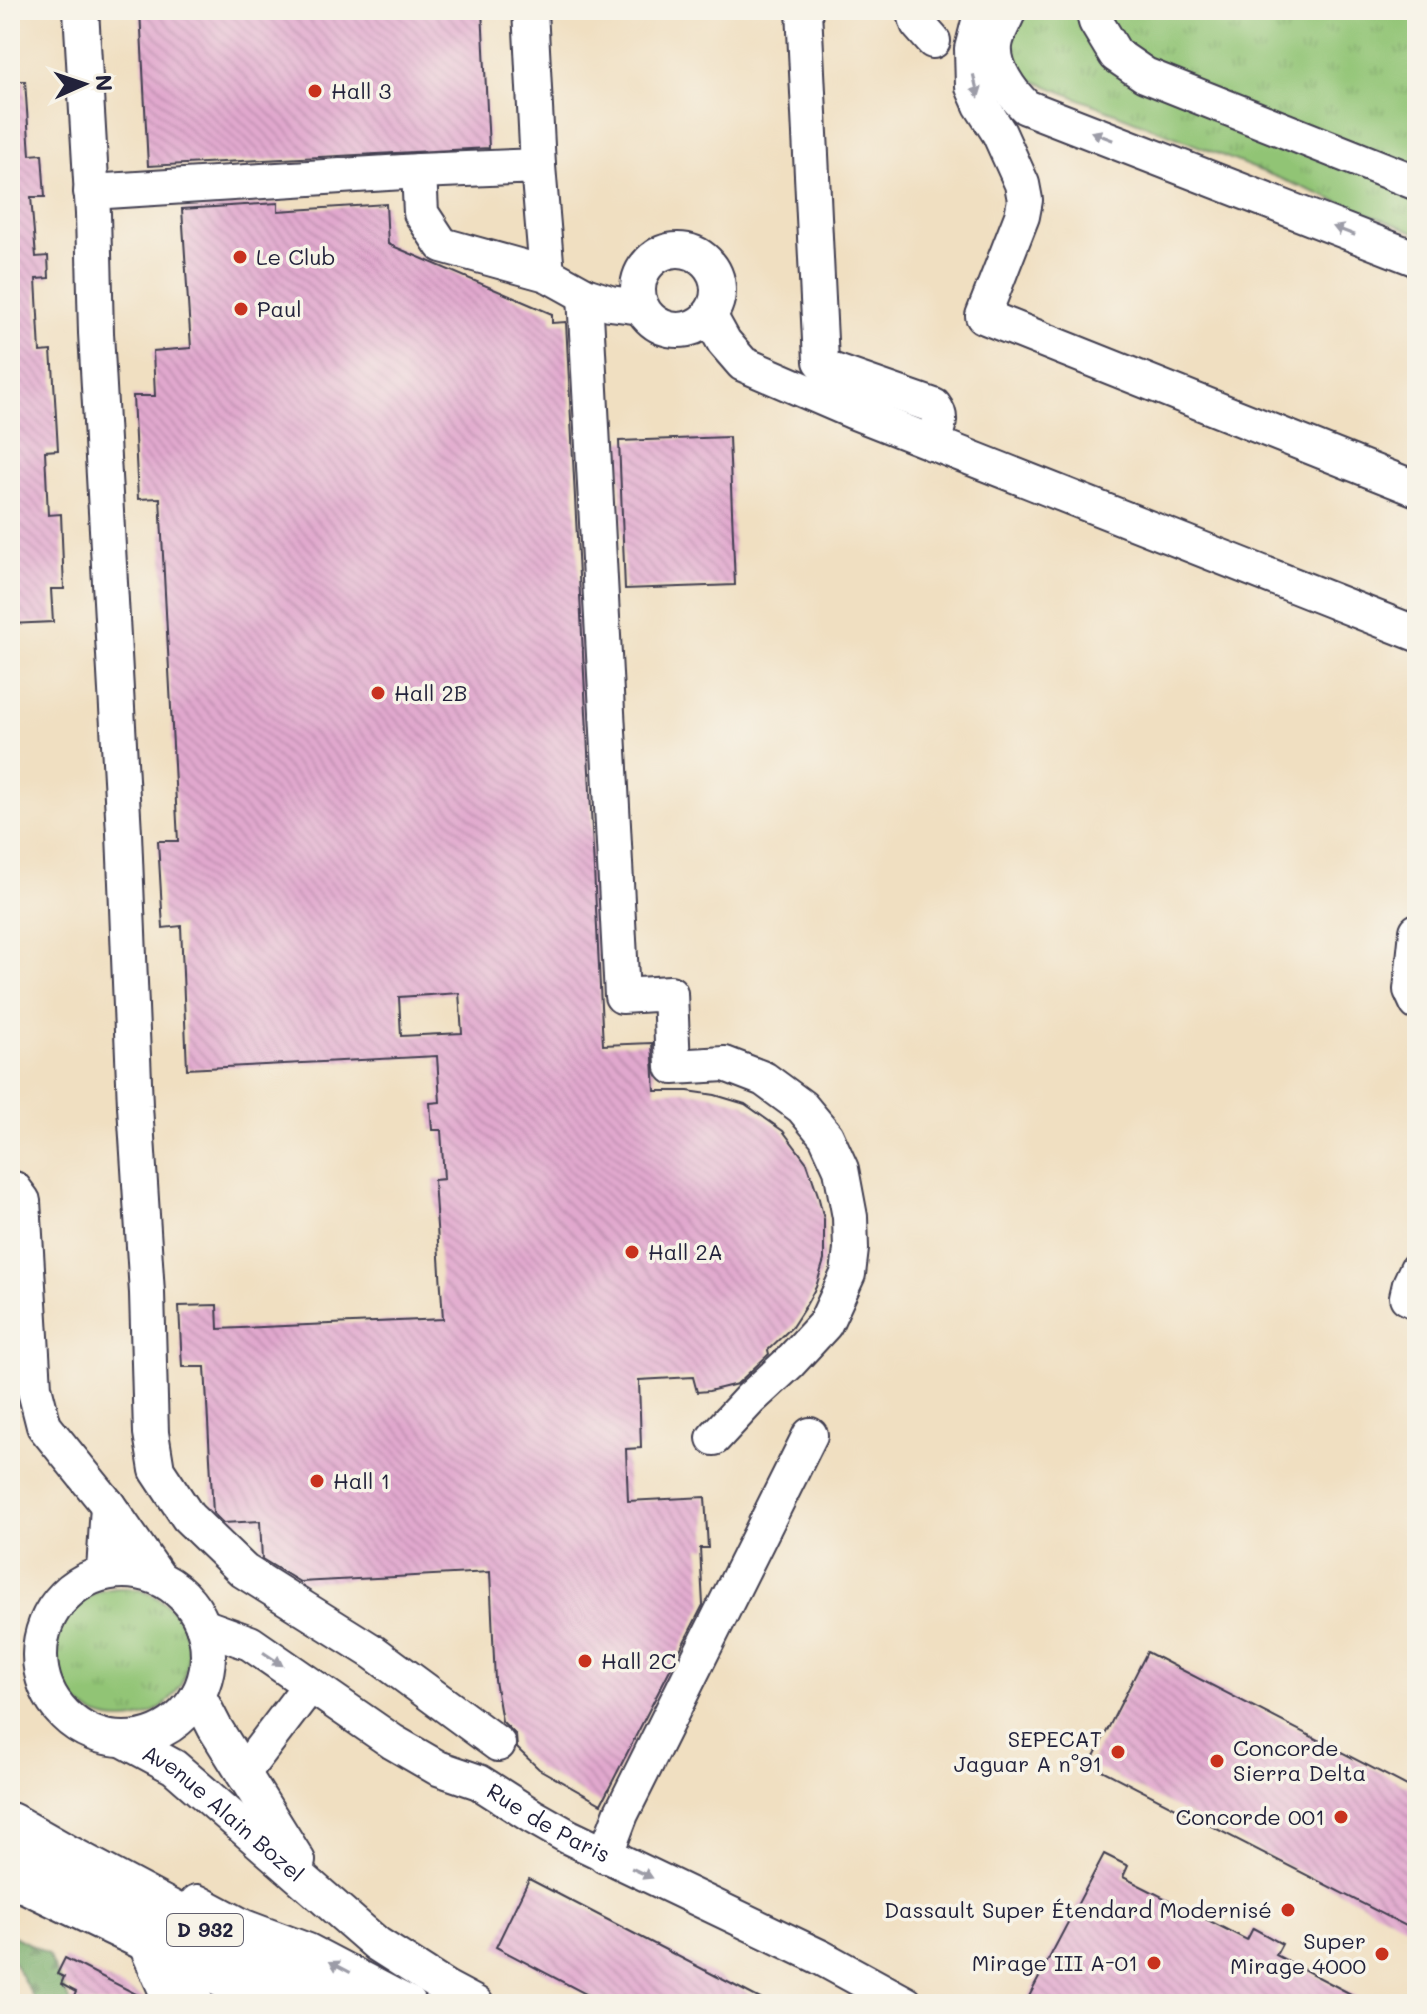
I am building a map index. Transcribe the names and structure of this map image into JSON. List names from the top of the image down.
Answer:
{
  "streets": {
    "main road": ["D 932"],
    "street": ["Avenue Alain Bozel", "Rue de Paris"]
  },
  "crossings": [
    ["Avenue Alain Bozel", "Rue de Paris"]
  ],
  "one_way": ["Rue de Paris"],
  "places": [
    "Hall 3",
    "Le Club",
    "Paul",
    "Hall 2B",
    "Hall 2A",
    "Hall 1",
    "Hall 2C",
    "SEPECAT Jaguar A n°91",
    "Concorde Sierra Delta",
    "Concorde 001",
    "Dassault Super Étendard Modernisé",
    "Super Mirage 4000",
    "Mirage III A-01"
  ],
  "north": "right"
}
